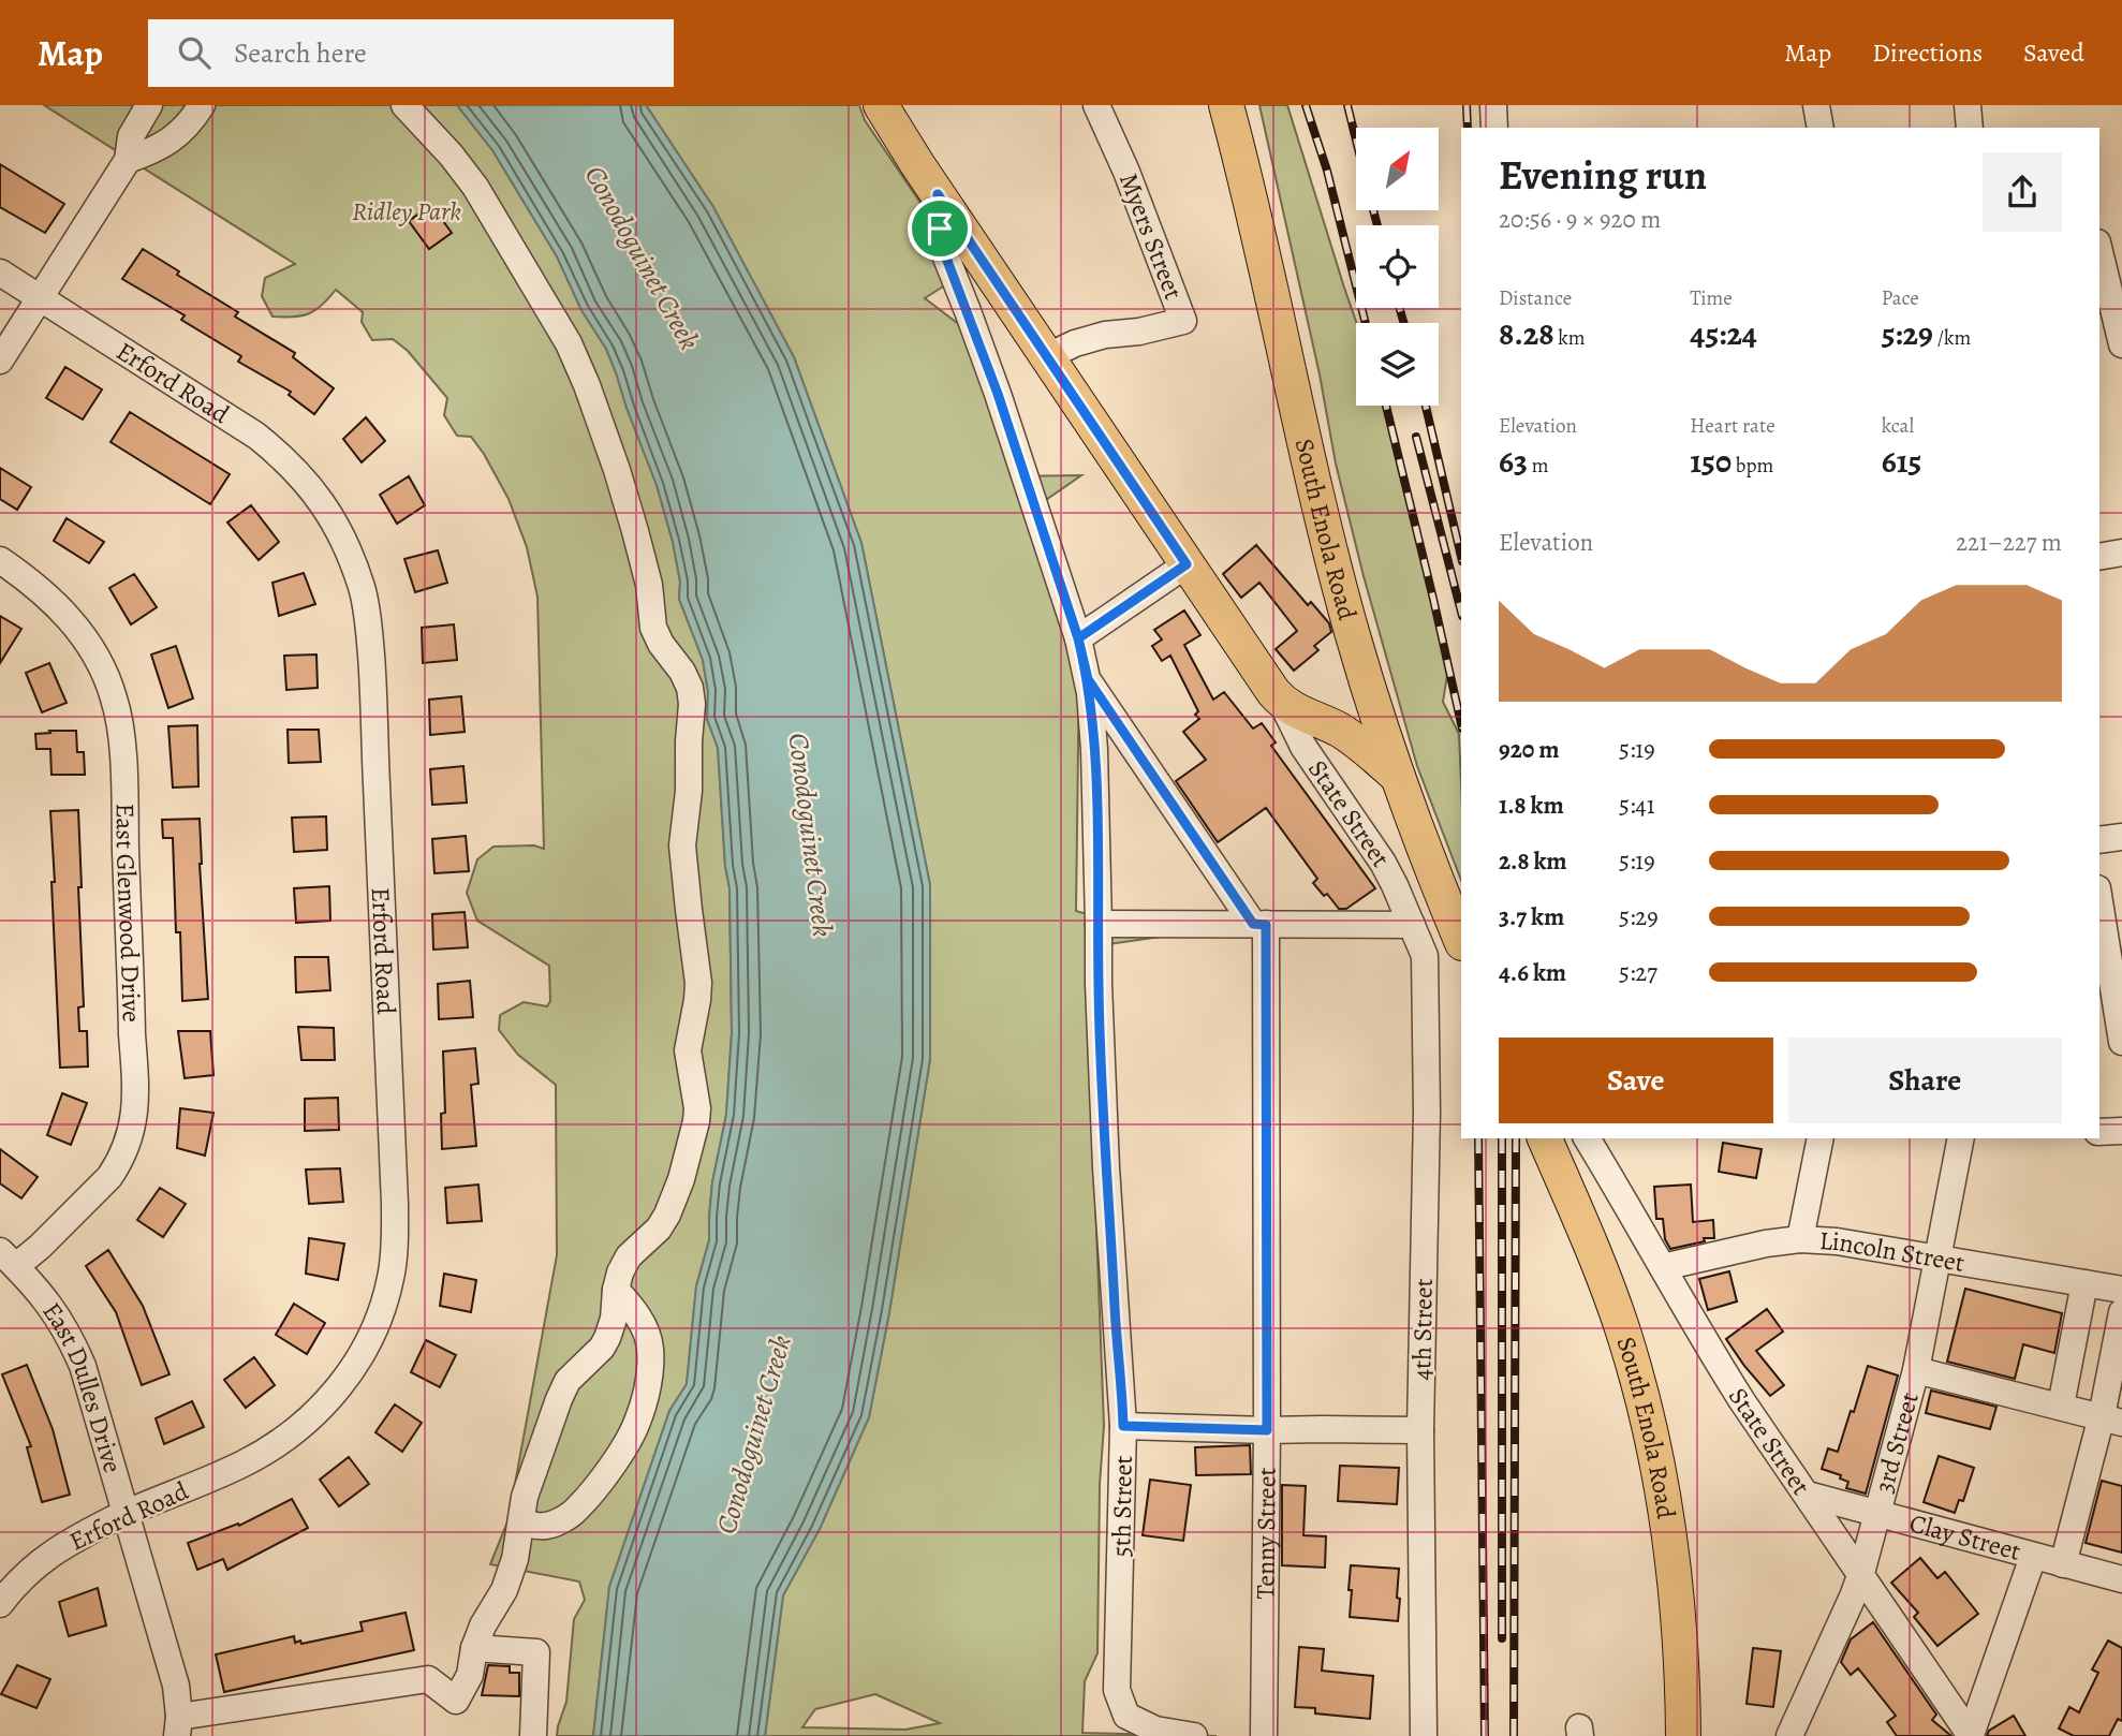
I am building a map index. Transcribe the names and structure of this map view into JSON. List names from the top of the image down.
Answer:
{
  "streets": {
    "main road": ["South Enola Road", "State Street"],
    "street": [
      "Myers Street",
      "Erford Road",
      "East Glenwood Drive",
      "Lincoln Street",
      "4th Street",
      "East Dulles Drive",
      "3rd Street",
      "5th Street",
      "Tenny Street",
      "Clay Street"
    ]
  },
  "crossings": [
    ["Myers Street", "State Street"],
    ["Erford Road", "East Dulles Drive"],
    ["South Enola Road", "State Street"],
    ["State Street", "Lincoln Street"],
    ["State Street", "4th Street"],
    ["State Street", "3rd Street"],
    ["State Street", "5th Street"],
    ["State Street", "Clay Street"],
    ["East Glenwood Drive", "East Dulles Drive"],
    ["Lincoln Street", "3rd Street"],
    ["3rd Street", "Clay Street"]
  ],
  "water": ["Conodoguinet Creek"],
  "parks": ["Ridley Park"],
  "north": "top right",
  "page": {
    "header": "Map",
    "search": "Search here",
    "nav": ["Map", "Directions", "Saved"],
    "heading": ["Evening run", "20:56 · 9 × 920 m"],
    "stats": [
      ["Distance", "8.28 km"],
      ["Time", "45:24"],
      ["Pace", "5:29 /km"],
      ["Elevation", "63 m"],
      ["Heart rate", "150 bpm"],
      ["kcal", "615"]
    ],
    "chart": ["Elevation", "221–227 m"],
    "list": [
      {
        "name": "920 m",
        "note": "5:19"
      },
      {
        "name": "1.8 km",
        "note": "5:41"
      },
      {
        "name": "2.8 km",
        "note": "5:19"
      },
      {
        "name": "3.7 km",
        "note": "5:29"
      },
      {
        "name": "4.6 km",
        "note": "5:27"
      }
    ],
    "buttons": ["Save", "Share"]
  }
}
